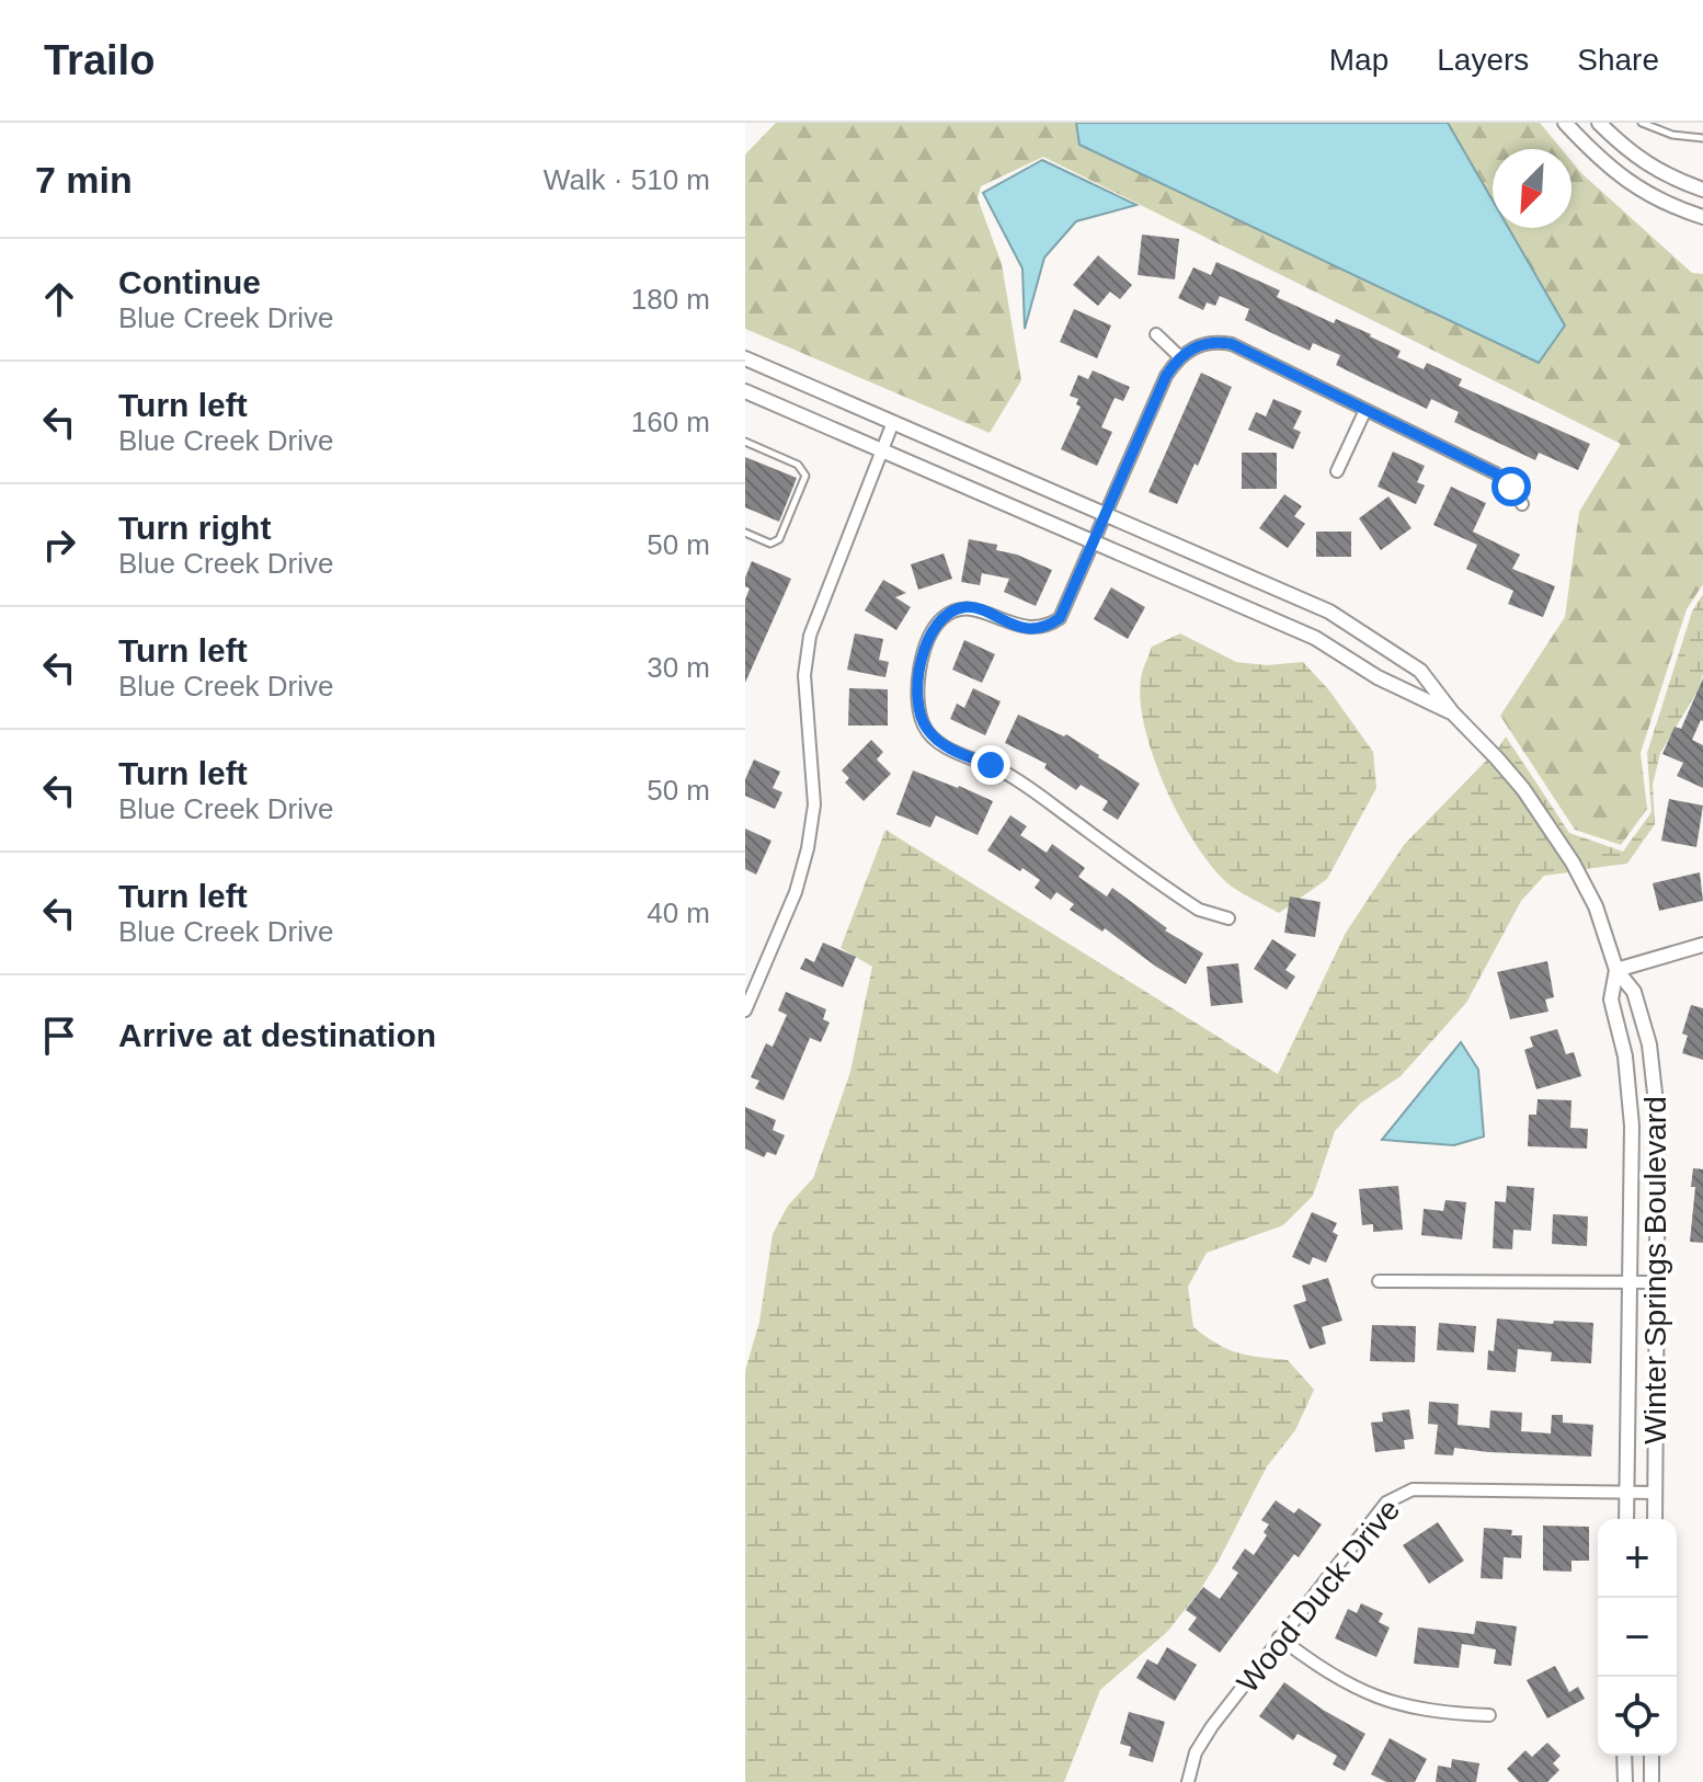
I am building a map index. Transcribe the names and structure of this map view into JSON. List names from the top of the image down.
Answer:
{
  "streets": {
    "street": ["Winter Springs Boulevard", "Wood Duck Drive"]
  },
  "crossings": [
    ["Winter Springs Boulevard", "Wood Duck Drive"]
  ],
  "north": "bottom left",
  "page": {
    "header": "Trailo",
    "nav": ["Map", "Layers", "Share"],
    "heading": ["7 min", "Walk · 510 m"],
    "list": [
      ["Continue", "Blue Creek Drive", "180 m"],
      ["Turn left", "Blue Creek Drive", "160 m"],
      ["Turn right", "Blue Creek Drive", "50 m"],
      ["Turn left", "Blue Creek Drive", "30 m"],
      ["Turn left", "Blue Creek Drive", "50 m"],
      ["Turn left", "Blue Creek Drive", "40 m"],
      "Arrive at destination"
    ],
    "map_buttons": ["+", "−"]
  }
}
